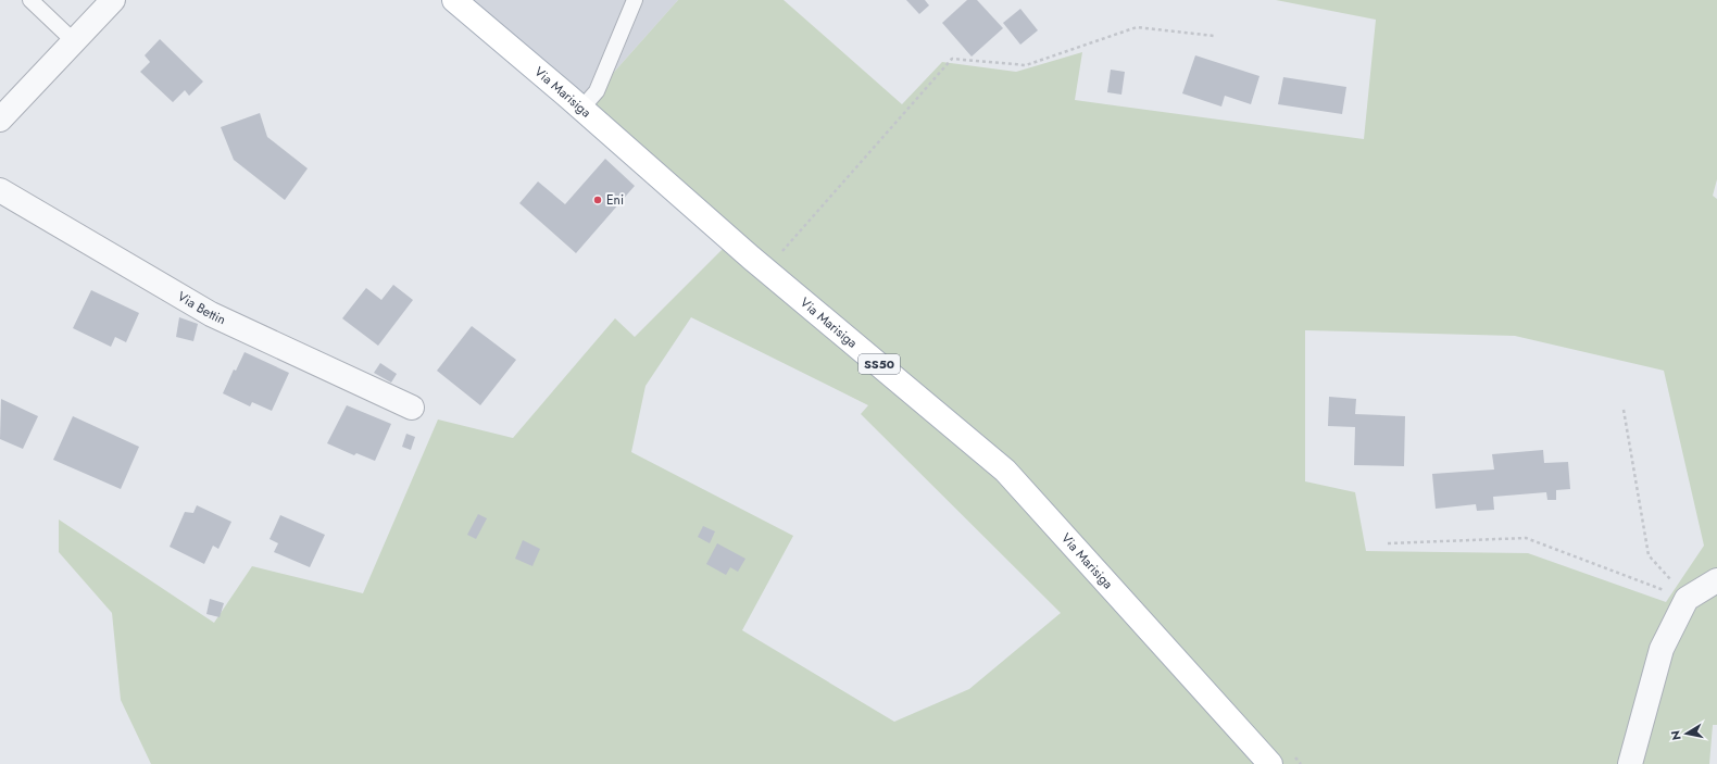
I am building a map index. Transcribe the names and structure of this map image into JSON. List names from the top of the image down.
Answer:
{
  "streets": {
    "main road": ["Via Marisiga", "SS50"],
    "street": ["Via Bettin"]
  },
  "places": ["Eni"],
  "north": "left"
}
